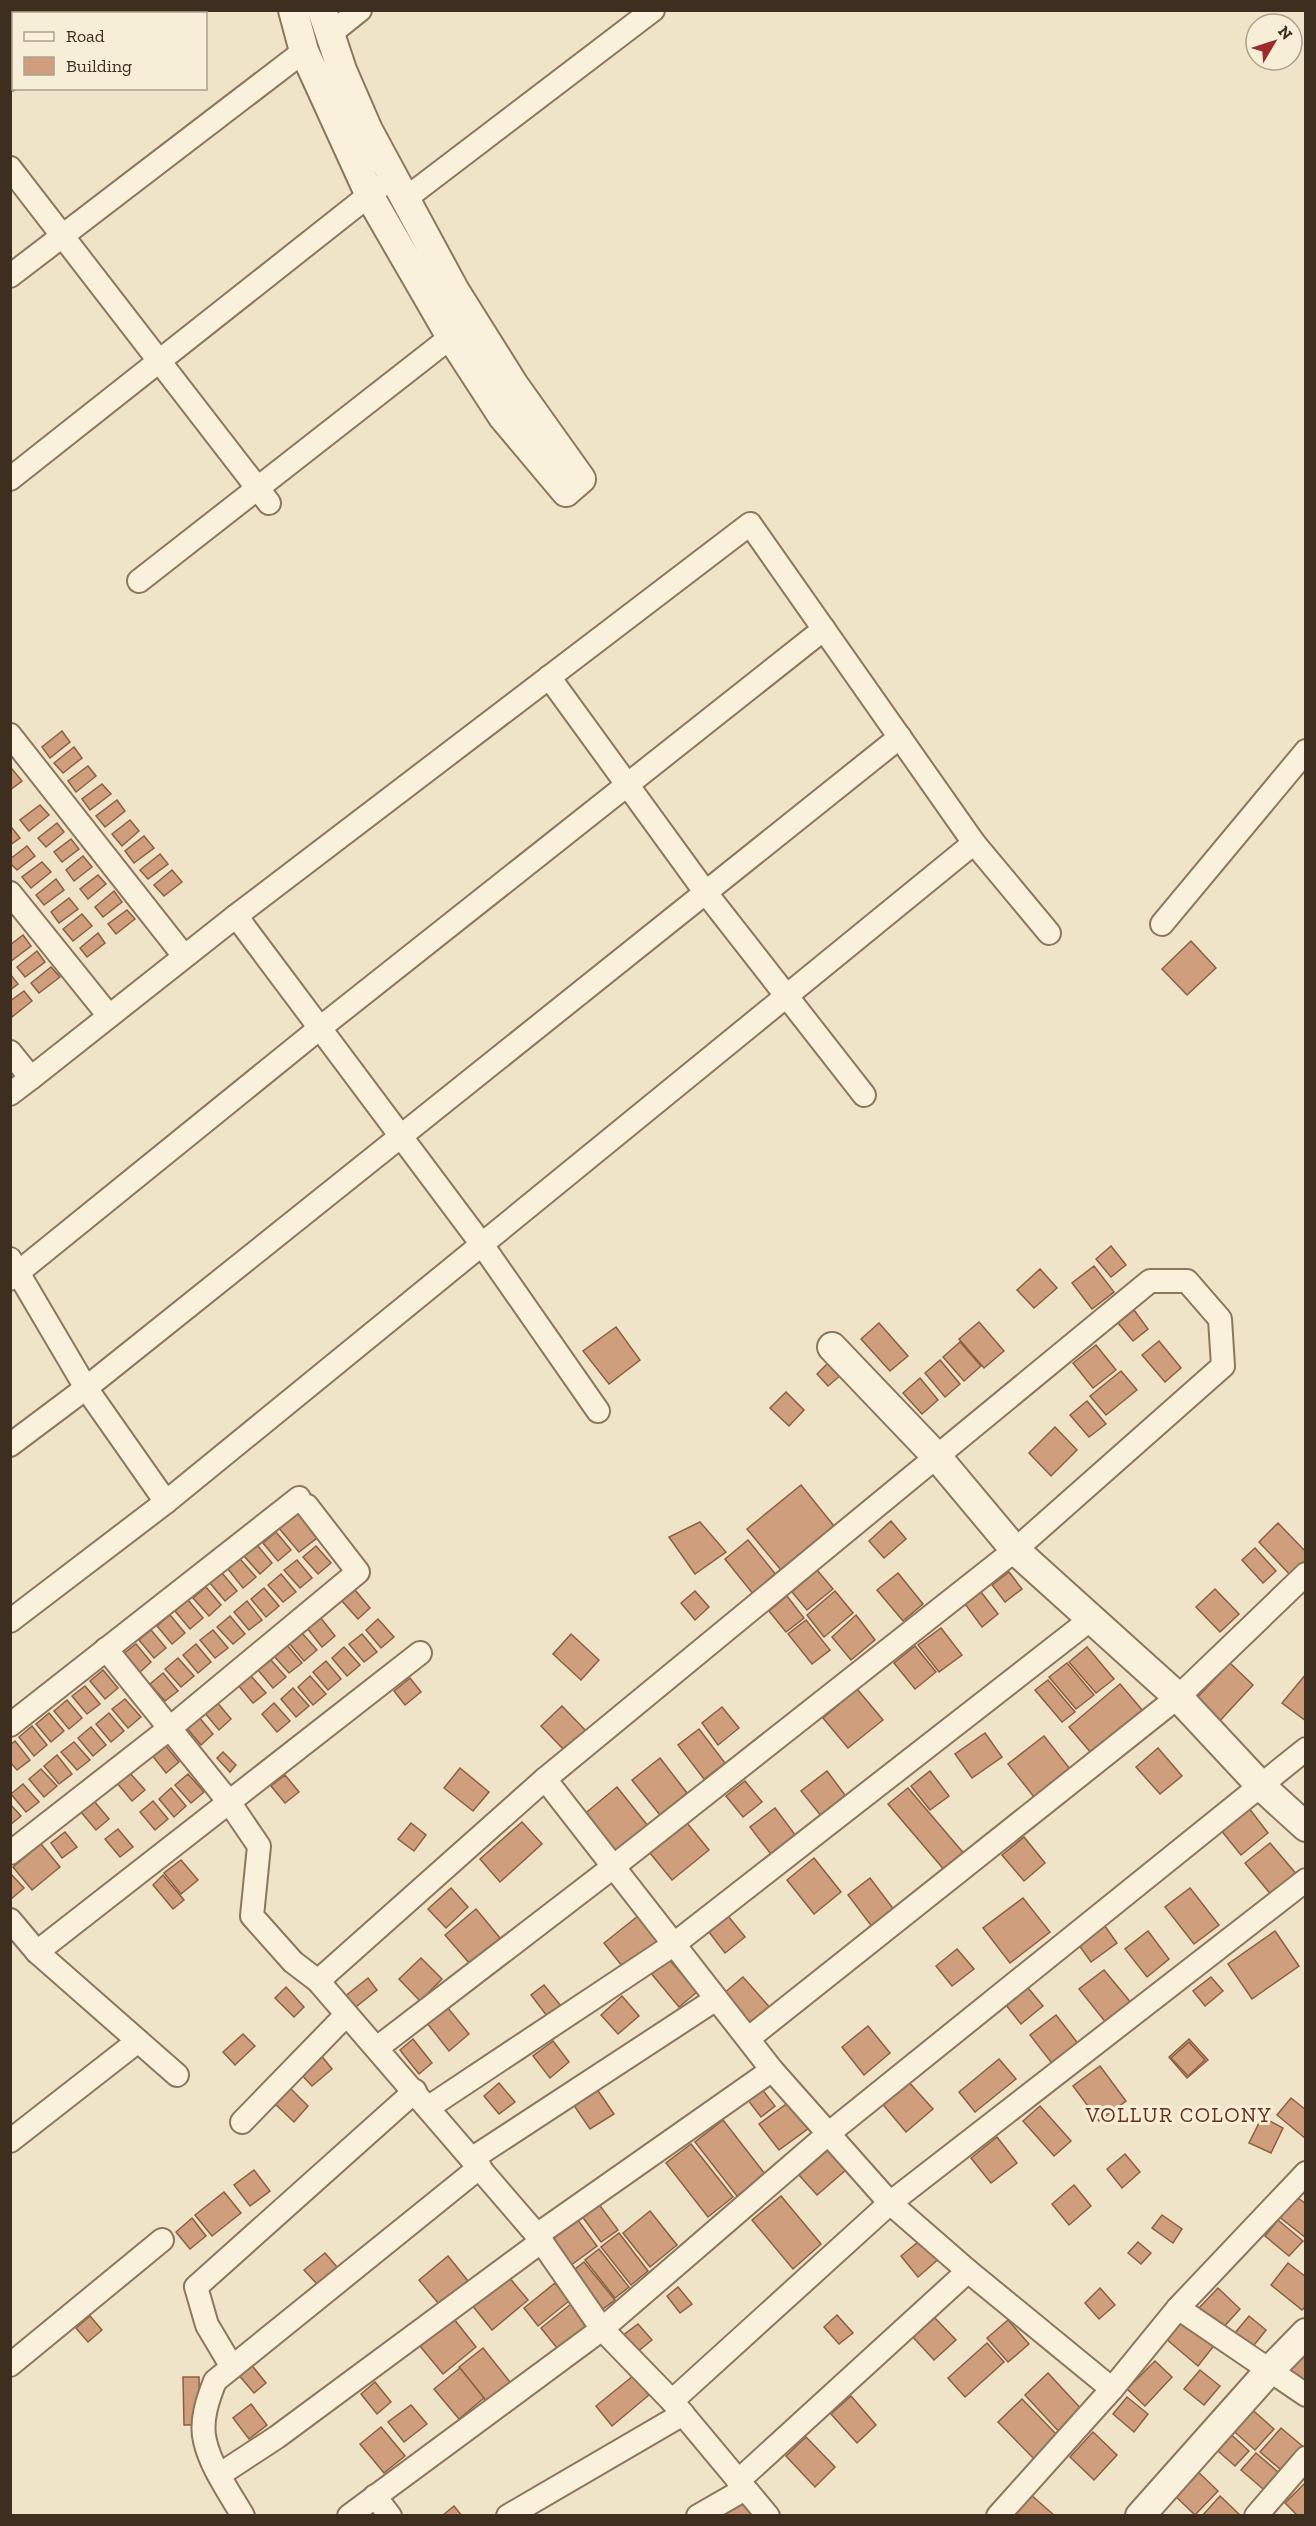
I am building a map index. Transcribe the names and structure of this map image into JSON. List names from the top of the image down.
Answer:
{
  "districts": ["VOLLUR COLONY"],
  "legend": ["Road", "Building"],
  "north": "top right"
}
